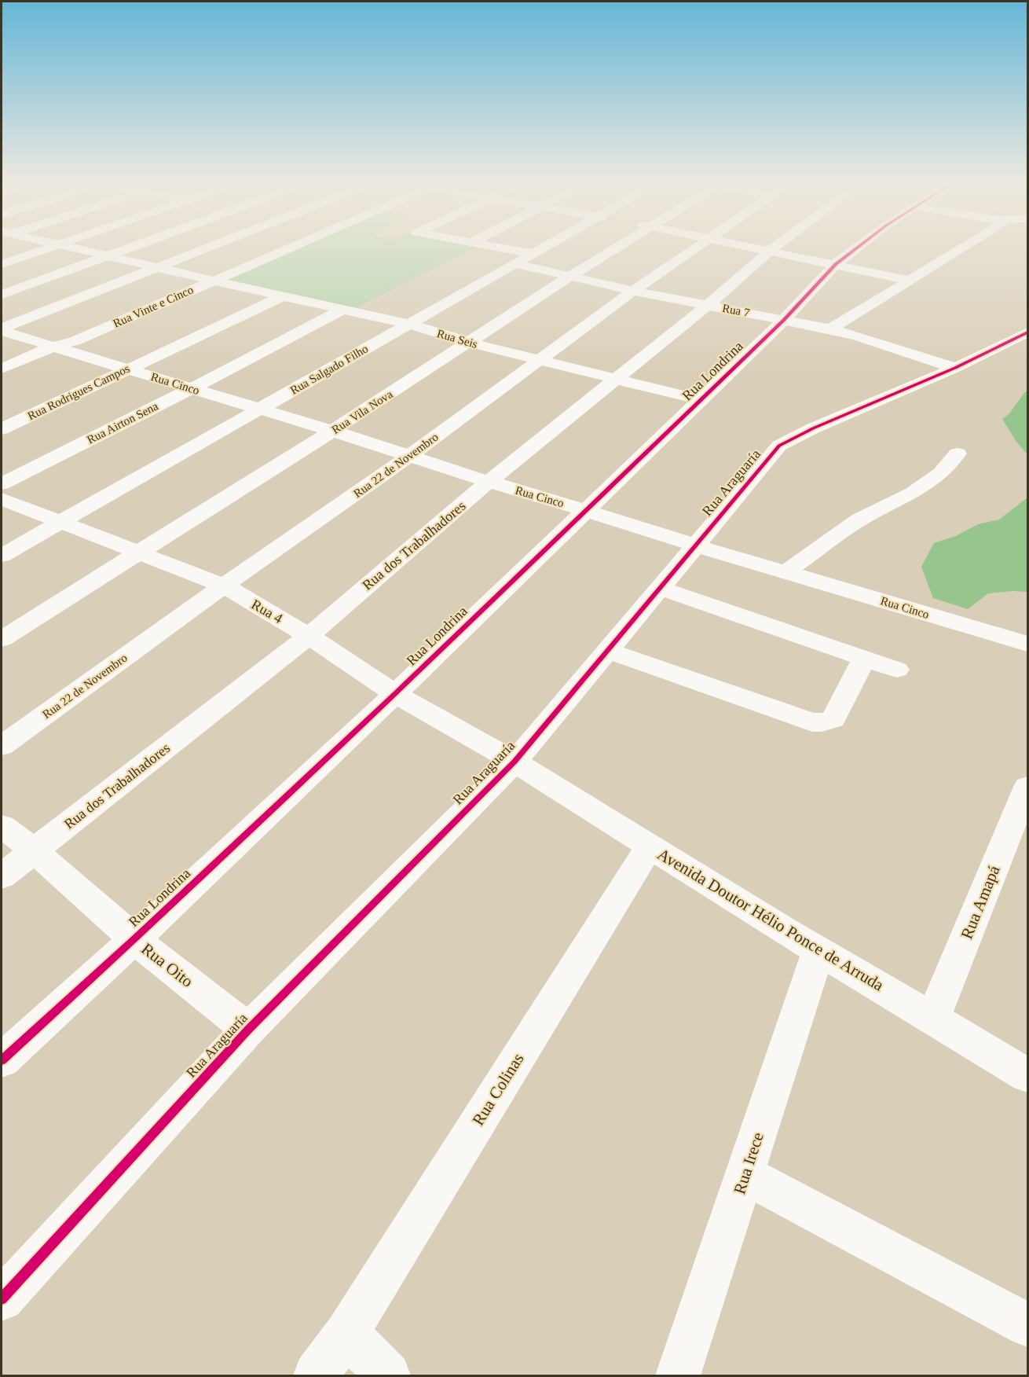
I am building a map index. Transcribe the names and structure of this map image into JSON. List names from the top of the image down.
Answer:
{
  "streets": {
    "street": [
      "Rua Vinte e Cinco",
      "Rua 7",
      "Rua Seis",
      "Rua Salgado Filho",
      "Rua Londrina",
      "Rua Cinco",
      "Rua Rodrigues Campos",
      "Rua Vila Nova",
      "Rua Airton Sena",
      "Rua 22 de Novembro",
      "Rua Araguaría",
      "Rua dos Trabalhadores",
      "Rua 4",
      "Rua Amapá",
      "Avenida Doutor Hélio Ponce de Arruda",
      "Rua Oito",
      "Rua Colinas",
      "Rua Irece"
    ]
  },
  "crossings": [
    ["Rua Vinte e Cinco", "Rua Seis"],
    ["Rua Vinte e Cinco", "Rua Cinco"],
    ["Rua 7", "Rua Salgado Filho"],
    ["Rua 7", "Rua Londrina"],
    ["Rua 7", "Rua Vila Nova"],
    ["Rua 7", "Rua 22 de Novembro"],
    ["Rua 7", "Rua Araguaría"],
    ["Rua 7", "Rua dos Trabalhadores"],
    ["Rua Seis", "Rua Salgado Filho"],
    ["Rua Seis", "Rua Londrina"],
    ["Rua Seis", "Rua Rodrigues Campos"],
    ["Rua Seis", "Rua Vila Nova"],
    ["Rua Seis", "Rua Airton Sena"],
    ["Rua Seis", "Rua 22 de Novembro"],
    ["Rua Seis", "Rua dos Trabalhadores"],
    ["Rua Salgado Filho", "Rua Cinco"],
    ["Rua Salgado Filho", "Rua 4"],
    ["Rua Londrina", "Rua Cinco"],
    ["Rua Londrina", "Rua 4"],
    ["Rua Londrina", "Rua Oito"],
    ["Rua Cinco", "Rua Rodrigues Campos"],
    ["Rua Cinco", "Rua Vila Nova"],
    ["Rua Cinco", "Rua Airton Sena"],
    ["Rua Cinco", "Rua 22 de Novembro"],
    ["Rua Cinco", "Rua Araguaría"],
    ["Rua Cinco", "Rua dos Trabalhadores"],
    ["Rua Vila Nova", "Rua 4"],
    ["Rua 22 de Novembro", "Rua 4"],
    ["Rua Araguaría", "Rua 4"],
    ["Rua Araguaría", "Avenida Doutor Hélio Ponce de Arruda"],
    ["Rua Araguaría", "Rua Oito"],
    ["Rua dos Trabalhadores", "Rua 4"],
    ["Rua dos Trabalhadores", "Rua Oito"],
    ["Rua 4", "Avenida Doutor Hélio Ponce de Arruda"],
    ["Rua Amapá", "Avenida Doutor Hélio Ponce de Arruda"],
    ["Avenida Doutor Hélio Ponce de Arruda", "Rua Colinas"],
    ["Avenida Doutor Hélio Ponce de Arruda", "Rua Irece"]
  ]
}
